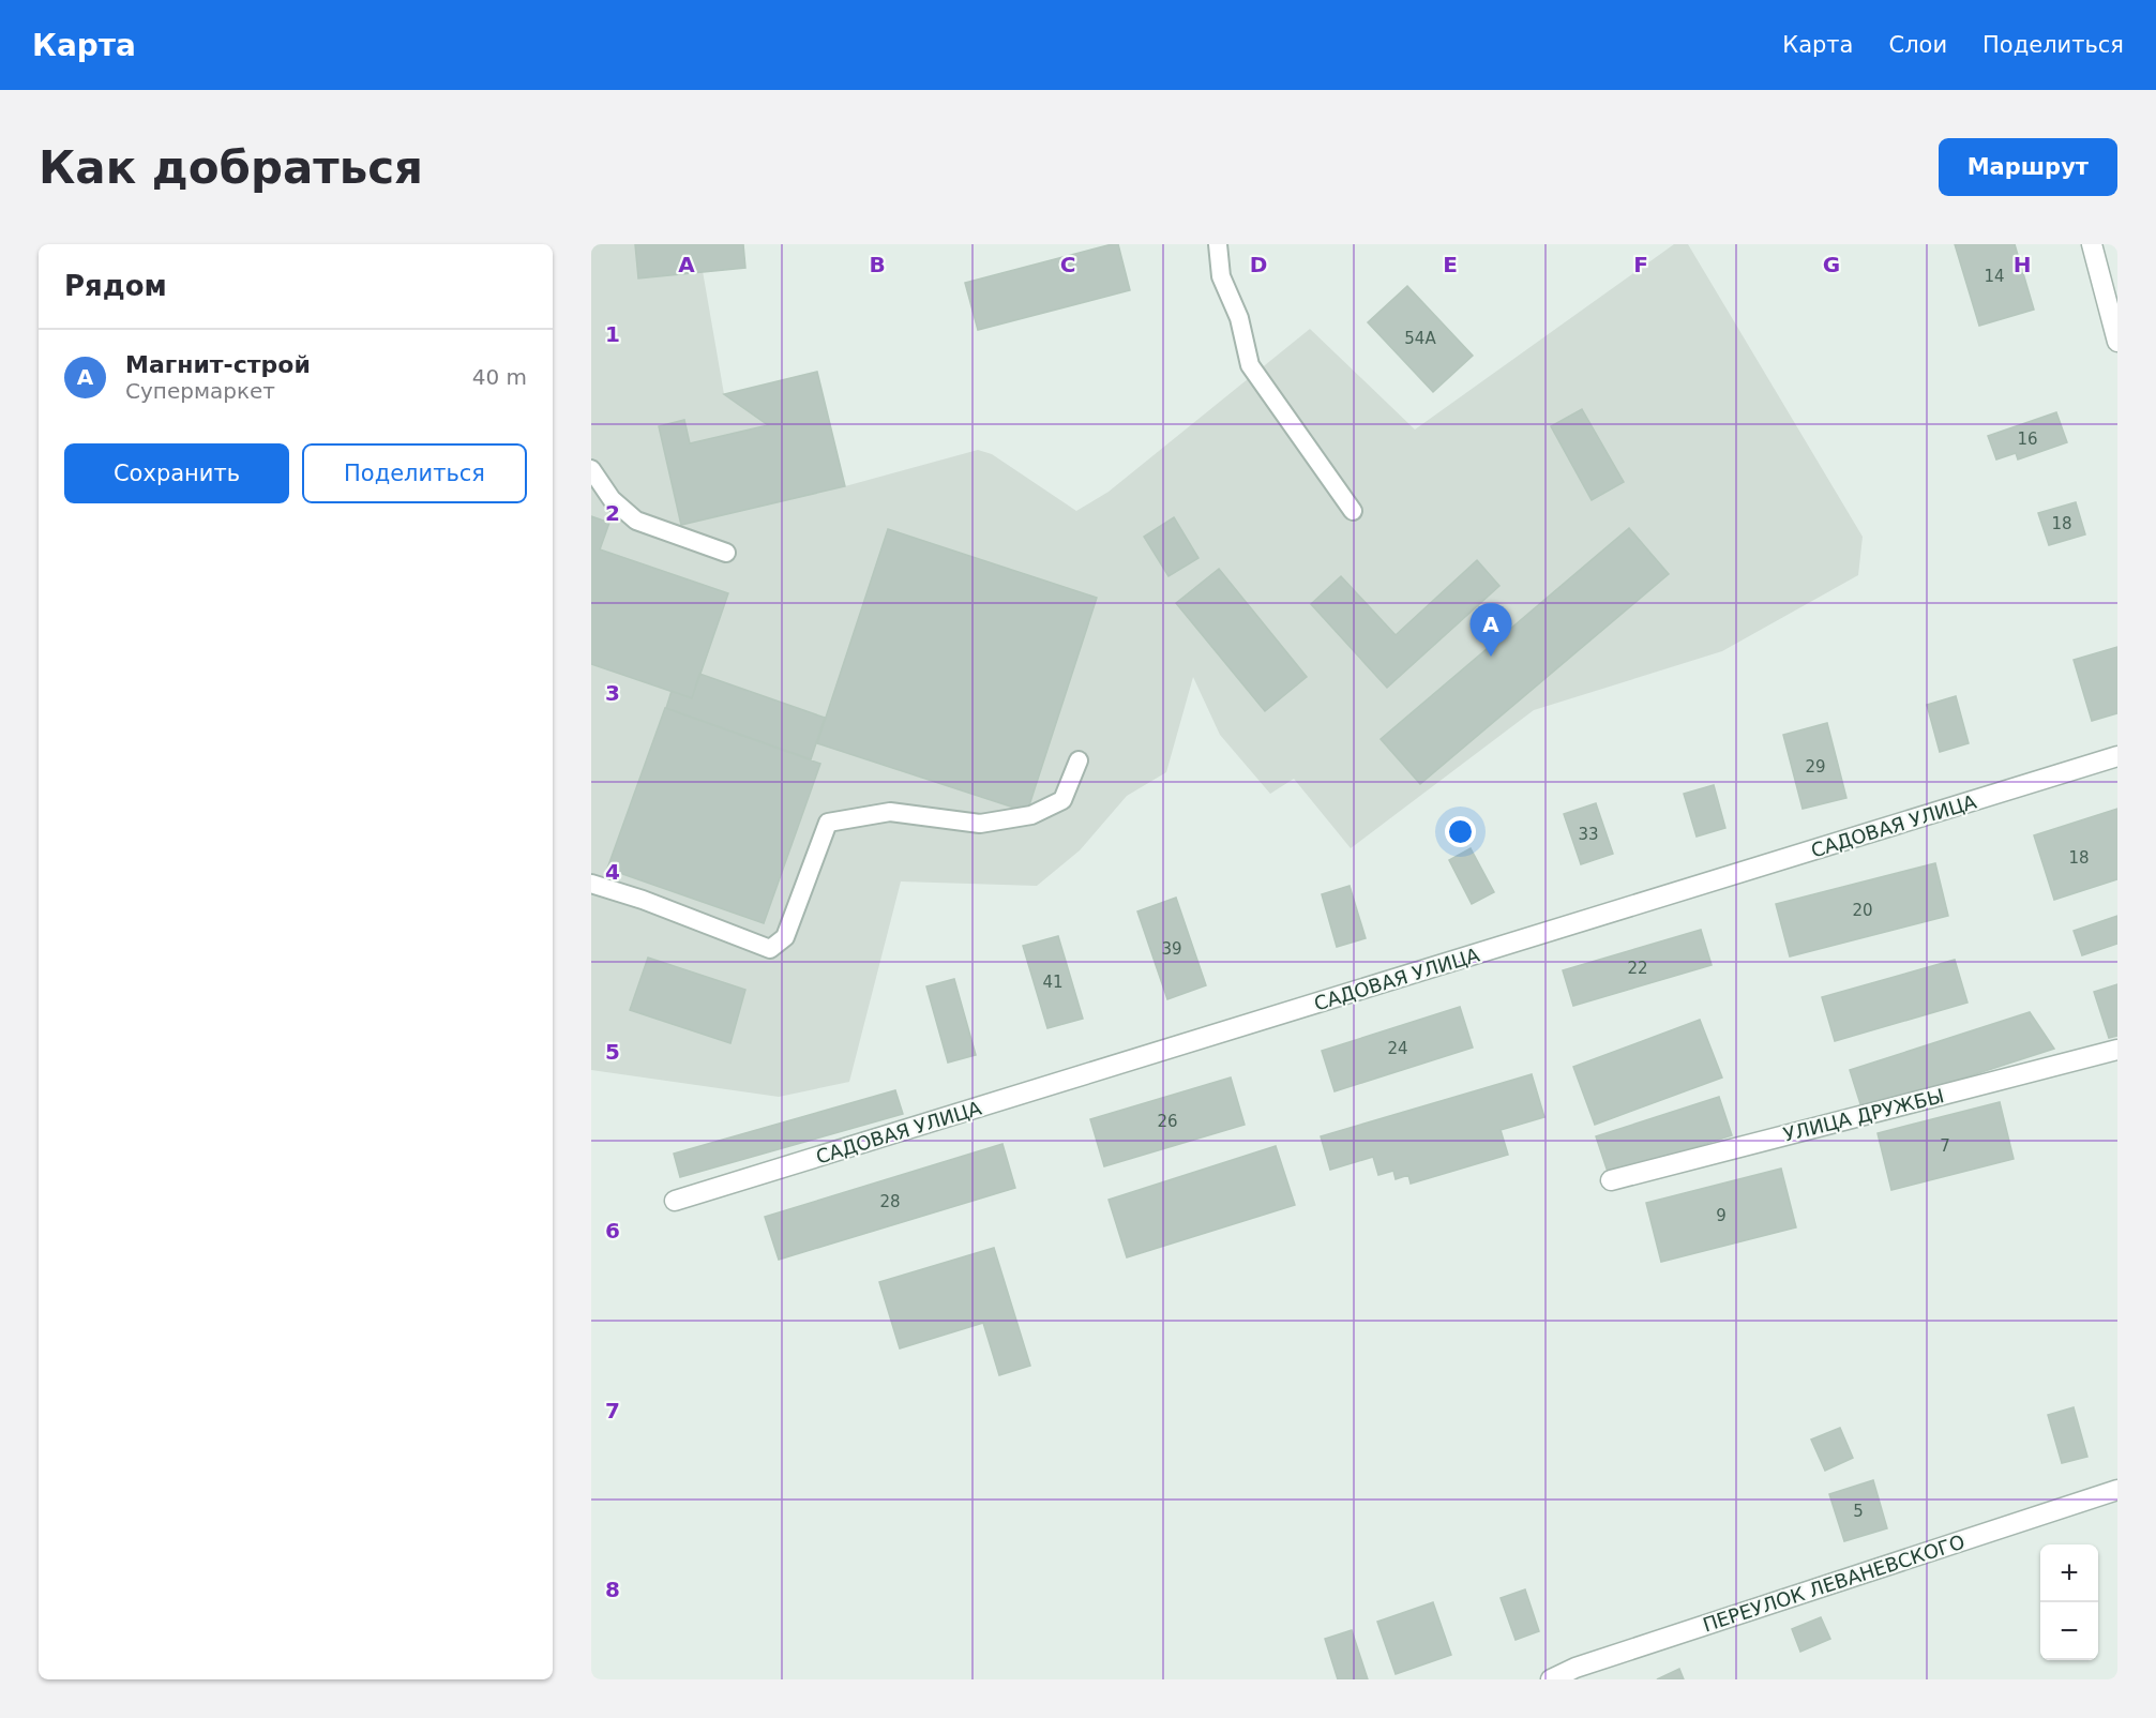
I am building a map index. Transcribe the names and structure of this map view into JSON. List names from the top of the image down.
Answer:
{
  "streets": {
    "street": ["САДОВАЯ УЛИЦА", "УЛИЦА ДРУЖБЫ", "ПЕРЕУЛОК ЛЕВАНЕВСКОГО"]
  },
  "house_numbers": [
    "14",
    "54А",
    "16",
    "18",
    "29",
    "33",
    "18",
    "20",
    "39",
    "22",
    "41",
    "24",
    "26",
    "7",
    "28",
    "9",
    "5"
  ],
  "page": {
    "header": "Карта",
    "nav": ["Карта", "Слои", "Поделиться"],
    "buttons": [
      "Маршрут",
      ["Сохранить", "Поделиться"]
    ],
    "title": "Как добраться",
    "heading": "Рядом",
    "list": [
      {
        "mark": "A",
        "name": "Магнит-строй",
        "note": "Супермаркет",
        "value": "40 m"
      }
    ],
    "pins": "A",
    "map_buttons": ["+", "−"]
  },
  "grid": {
    "columns": [
      "A",
      "B",
      "C",
      "D",
      "E",
      "F",
      "G",
      "H"
    ],
    "rows": [
      "1",
      "2",
      "3",
      "4",
      "5",
      "6",
      "7",
      "8"
    ]
  }
}
